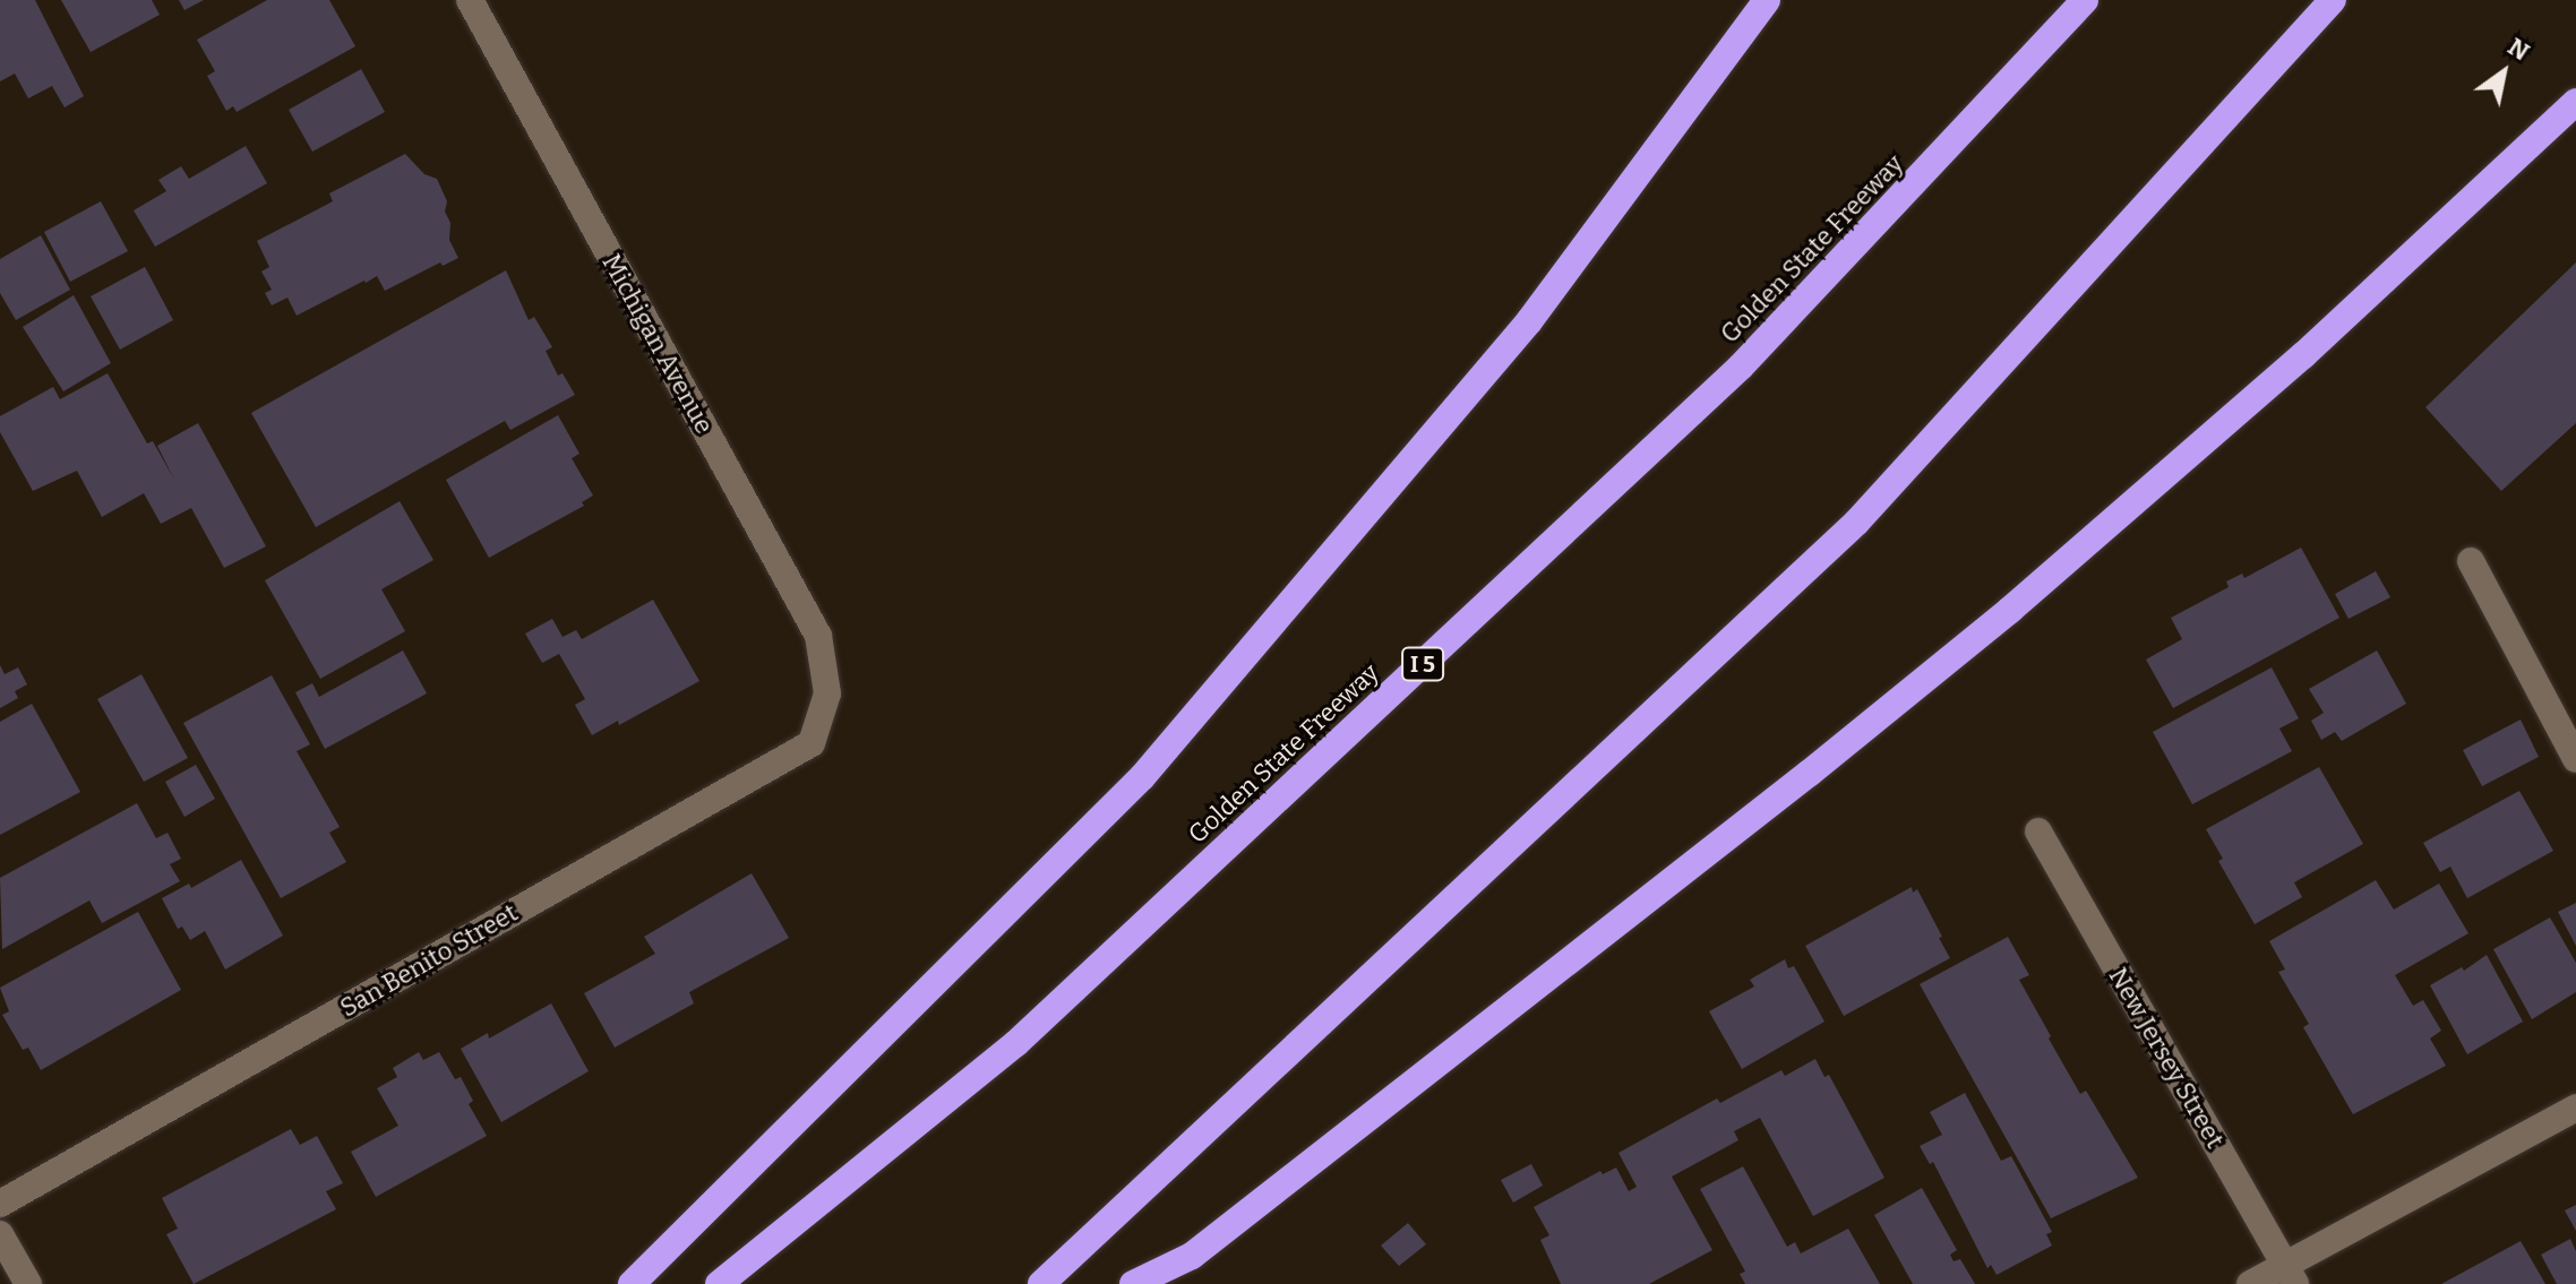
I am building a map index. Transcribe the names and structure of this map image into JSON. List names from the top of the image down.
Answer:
{
  "streets": {
    "highway": ["Golden State Freeway", "I 5"],
    "street": ["Michigan Avenue", "San Benito Street", "New Jersey Street"]
  },
  "crossings": [
    ["Michigan Avenue", "San Benito Street"]
  ],
  "north": "top right"
}
